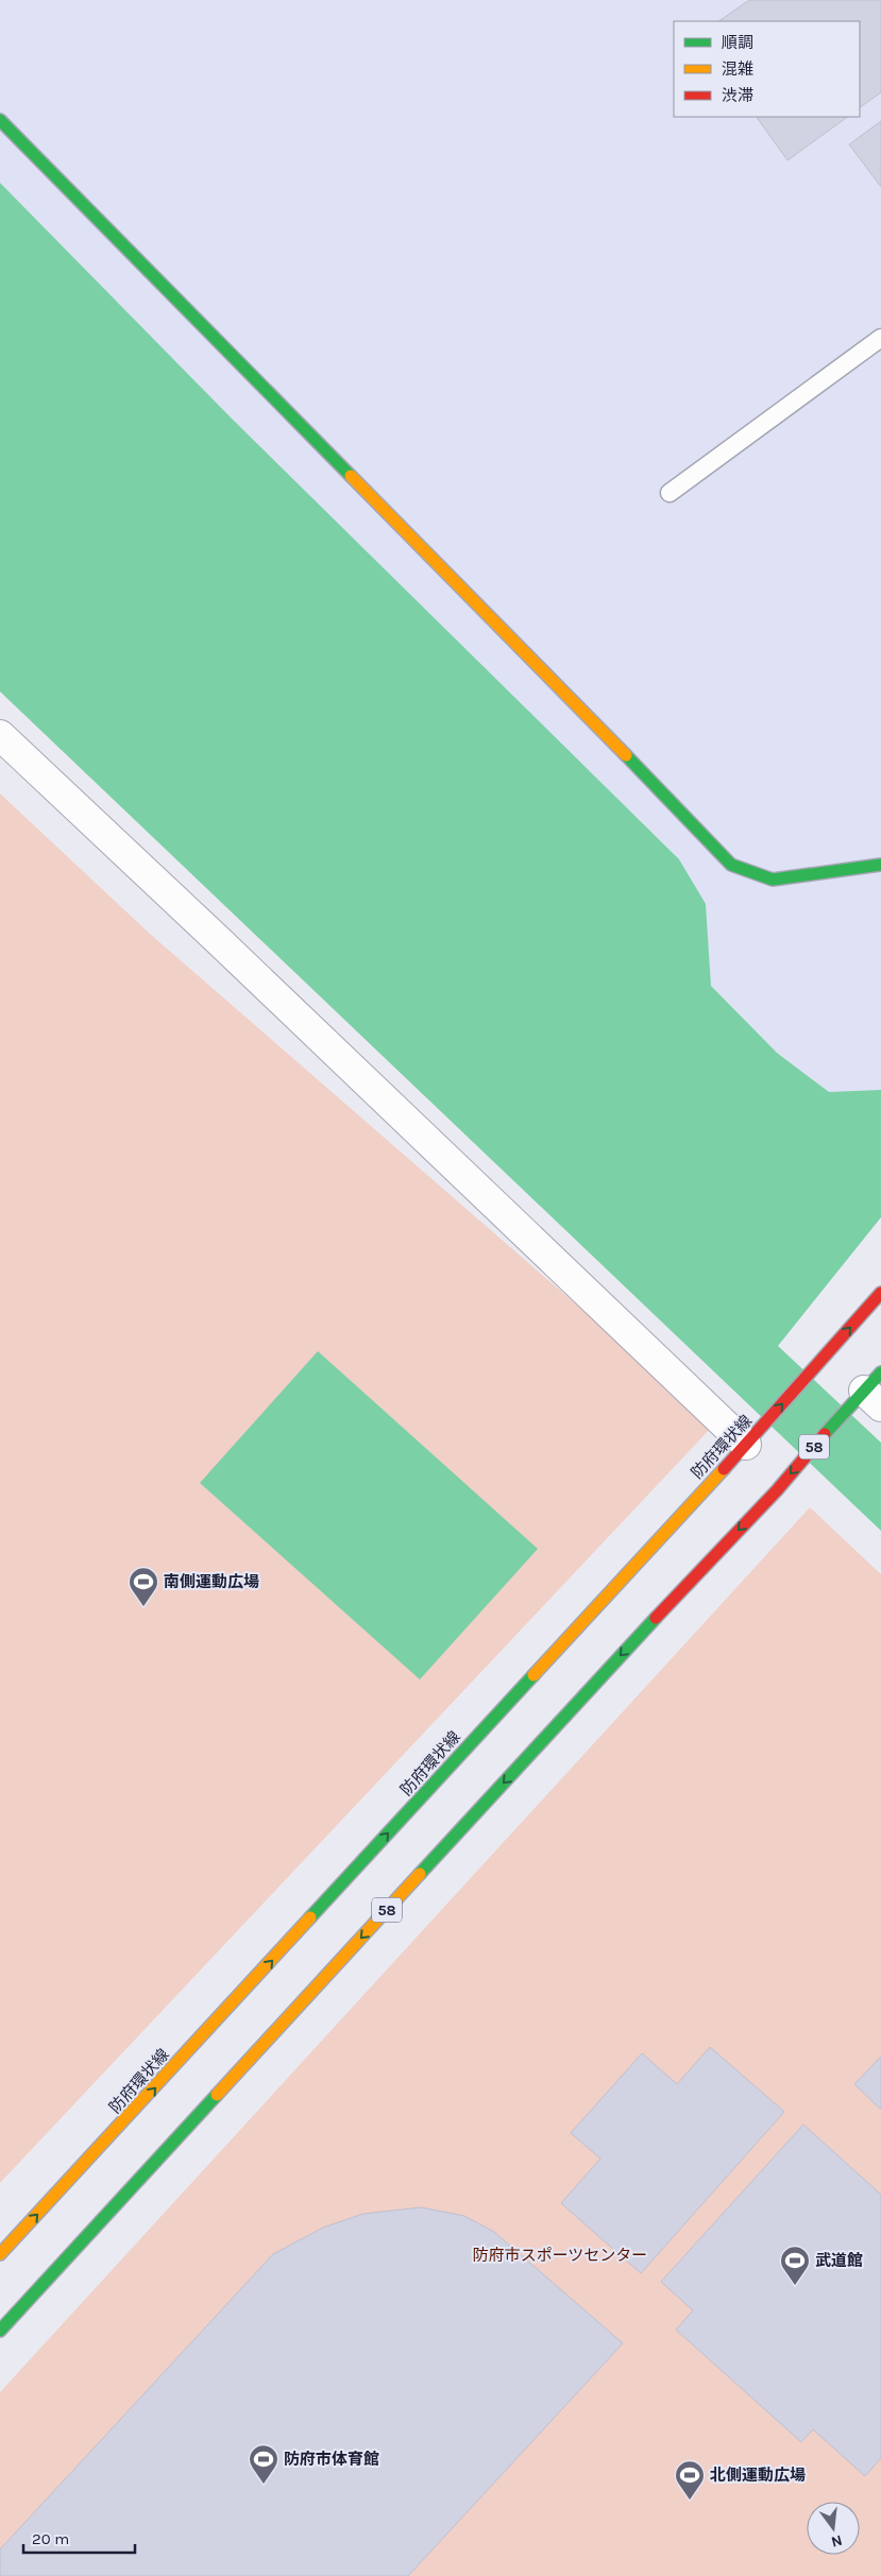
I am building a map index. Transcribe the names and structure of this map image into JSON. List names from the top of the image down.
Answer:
{
  "streets": {
    "main road": ["防府環状線", "58"]
  },
  "parks": ["防府市スポーツセンター"],
  "places": {
    "sports": [
      "南側運動広場",
      "武道館",
      "防府市体育館",
      "北側運動広場"
    ]
  },
  "legend": ["順調", "混雑", "渋滞"],
  "scale_bar": "20 m",
  "north": "bottom"
}
